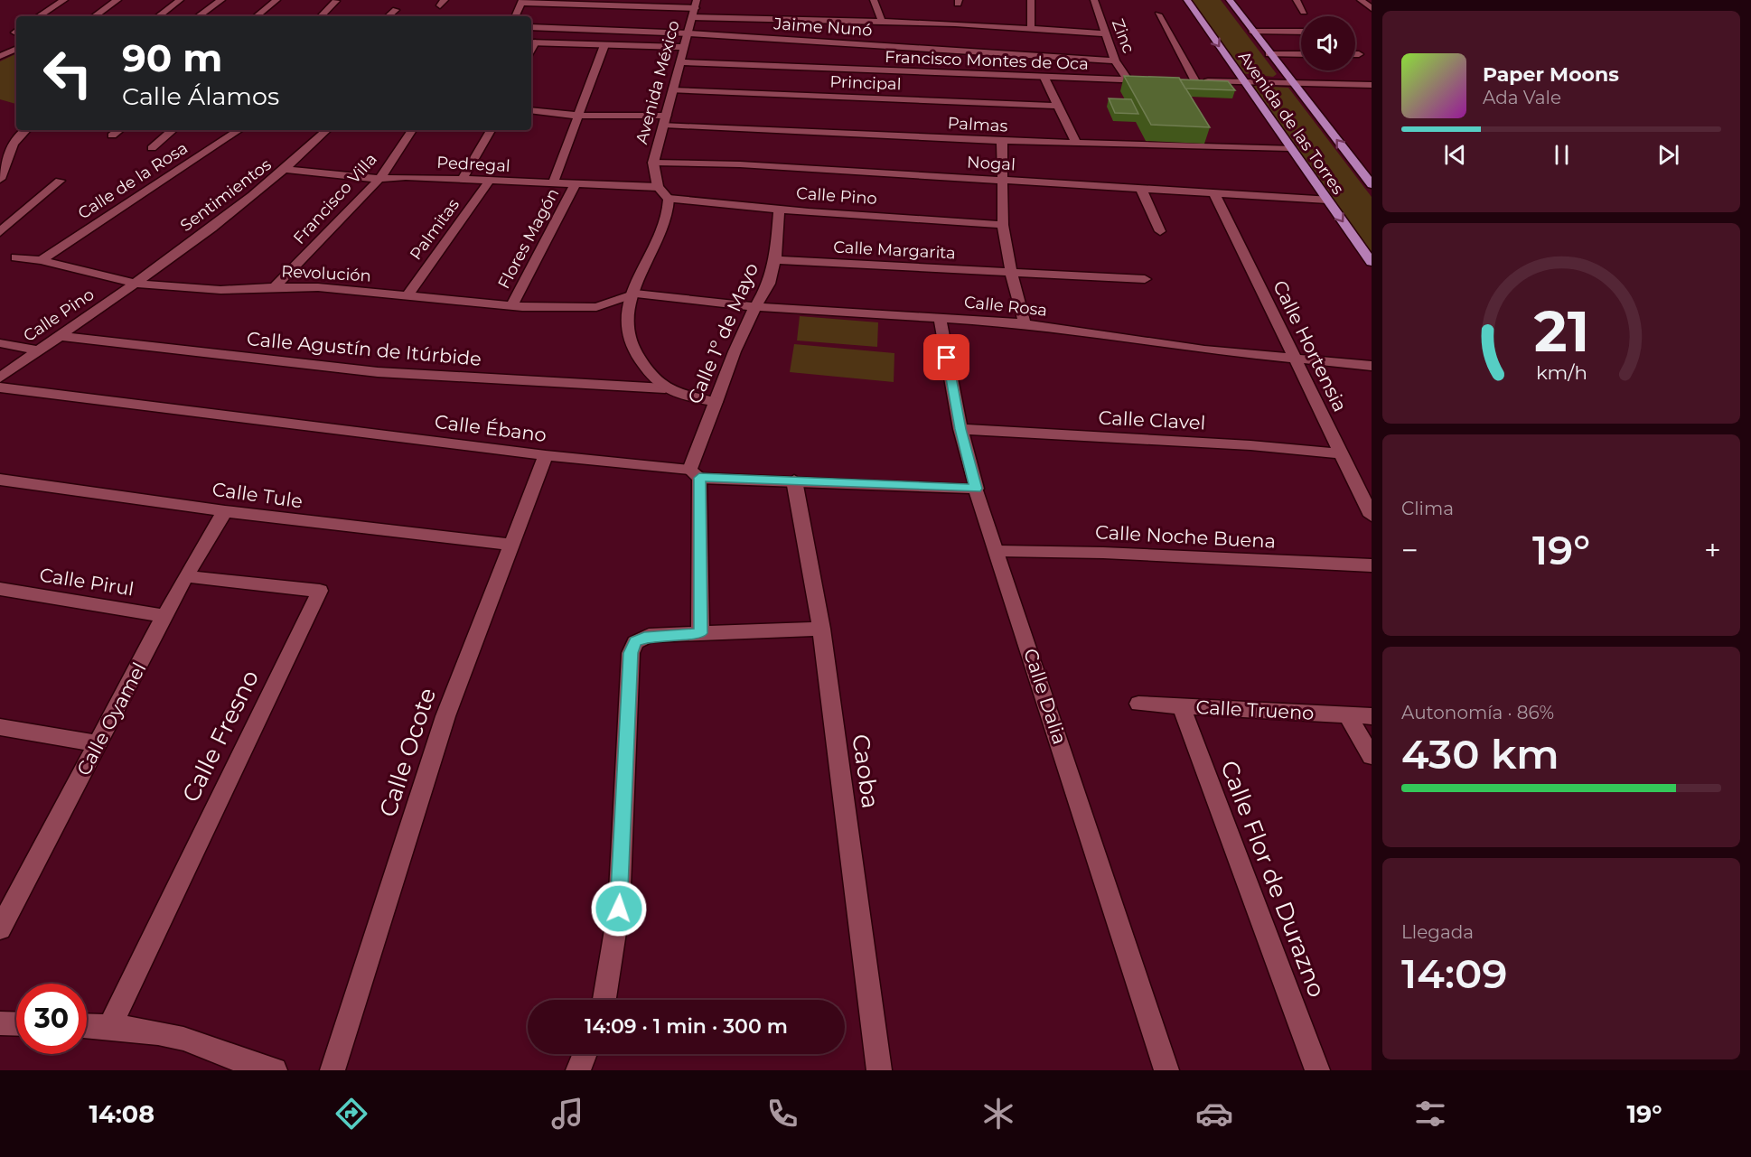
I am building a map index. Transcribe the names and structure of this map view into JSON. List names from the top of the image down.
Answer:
{
  "streets": {
    "main road": ["Avenida de las Torres"],
    "street": [
      "Jaime Nunó",
      "Zinc",
      "Francisco Montes de Oca",
      "Avenida México",
      "Principal",
      "Palmas",
      "Nogal",
      "Pedregal",
      "Calle de la Rosa",
      "Sentimientos",
      "Calle Pino",
      "Francisco Villa",
      "Palmitas",
      "Flores Magón",
      "Calle Margarita",
      "Revolución",
      "Calle Rosa",
      "Calle 1º de Mayo",
      "Calle Hortensia",
      "Calle Agustín de Itúrbide",
      "Calle Clavel",
      "Calle Ébano",
      "Calle Tule",
      "Calle Noche Buena",
      "Calle Pirul",
      "Calle Dalia",
      "Calle Trueno",
      "Calle Oyamel",
      "Calle Fresno",
      "Calle Ocote",
      "Caoba",
      "Calle Flor de Durazno"
    ]
  },
  "crossings": [
    ["Jaime Nunó", "Zinc"],
    ["Jaime Nunó", "Avenida México"],
    ["Zinc", "Francisco Montes de Oca"],
    ["Francisco Montes de Oca", "Avenida México"],
    ["Avenida México", "Principal"],
    ["Avenida México", "Palmas"],
    ["Avenida México", "Nogal"],
    ["Avenida México", "Pedregal"],
    ["Avenida de las Torres", "Palmas"],
    ["Avenida de las Torres", "Nogal"],
    ["Nogal", "Calle Hortensia"],
    ["Pedregal", "Sentimientos"],
    ["Pedregal", "Francisco Villa"],
    ["Pedregal", "Palmitas"],
    ["Pedregal", "Flores Magón"],
    ["Calle de la Rosa", "Revolución"],
    ["Sentimientos", "Calle Pino"],
    ["Sentimientos", "Revolución"],
    ["Calle Pino", "Revolución"],
    ["Calle Pino", "Calle 1º de Mayo"],
    ["Calle Pino", "Calle Agustín de Itúrbide"],
    ["Francisco Villa", "Revolución"],
    ["Palmitas", "Revolución"],
    ["Flores Magón", "Revolución"],
    ["Calle Margarita", "Calle 1º de Mayo"],
    ["Revolución", "Calle Rosa"],
    ["Calle Rosa", "Calle 1º de Mayo"],
    ["Calle Rosa", "Calle Hortensia"],
    ["Calle Rosa", "Calle Dalia"],
    ["Calle 1º de Mayo", "Calle Ébano"],
    ["Calle Hortensia", "Calle Clavel"],
    ["Calle Clavel", "Calle Dalia"],
    ["Calle Ébano", "Calle Dalia"],
    ["Calle Ébano", "Calle Ocote"],
    ["Calle Ébano", "Caoba"],
    ["Calle Tule", "Calle Oyamel"],
    ["Calle Tule", "Calle Ocote"],
    ["Calle Noche Buena", "Calle Dalia"],
    ["Calle Pirul", "Calle Oyamel"],
    ["Calle Trueno", "Calle Flor de Durazno"],
    ["Calle Oyamel", "Calle Fresno"]
  ],
  "page": {
    "turn": ["90 m", "Calle Álamos"],
    "song": ["Paper Moons", "Ada Vale"],
    "tile": [
      "Clima",
      ["Autonomía · 86%", "430 km"],
      ["Llegada", "14:09"]
    ],
    "heat": ["−", "19°", "+"],
    "limit": "30",
    "trip": "14:09 · 1 min · 300 m",
    "tabs": ["14:08", "19°"],
    "gauge": ["21", "km/h"]
  }
}
